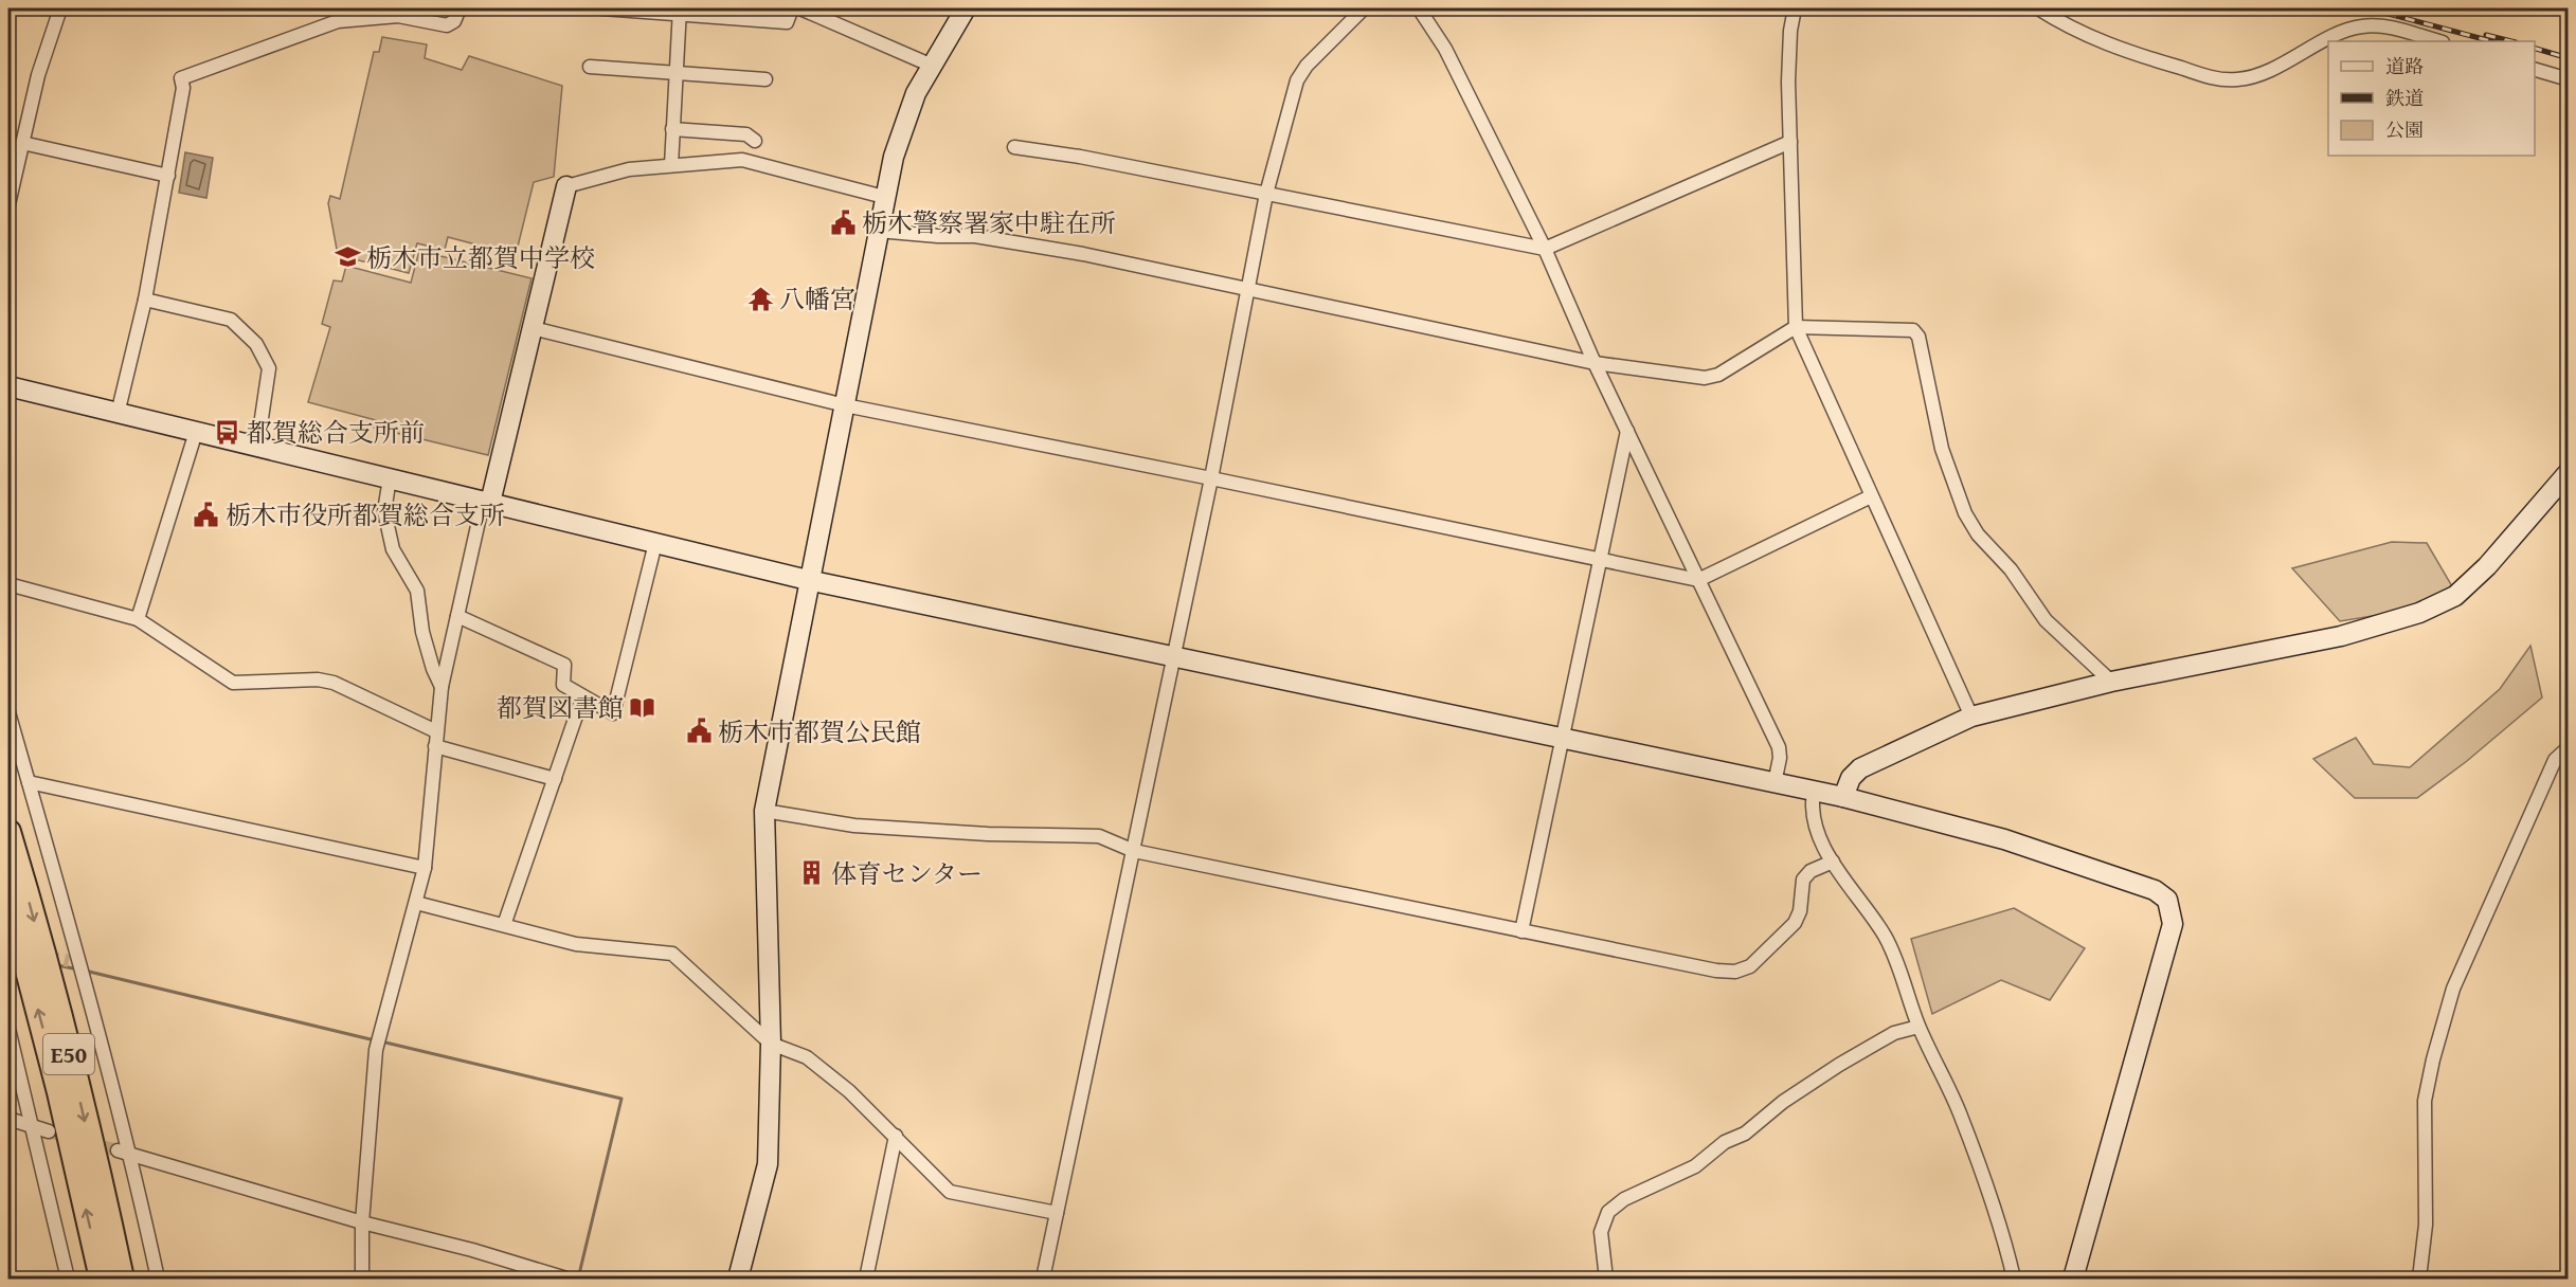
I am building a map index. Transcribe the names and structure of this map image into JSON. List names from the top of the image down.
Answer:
{
  "streets": {
    "highway": ["E50"]
  },
  "places": {
    "public building": ["栃木警察署家中駐在所", "栃木市役所都賀総合支所", "栃木市都賀公民館"],
    "school or university": ["栃木市立都賀中学校"],
    "temple": ["八幡宮"],
    "bus stop": ["都賀総合支所前"],
    "library": ["都賀図書館"],
    "building": ["体育センター"]
  },
  "legend": ["道路", "鉄道", "公園"]
}
